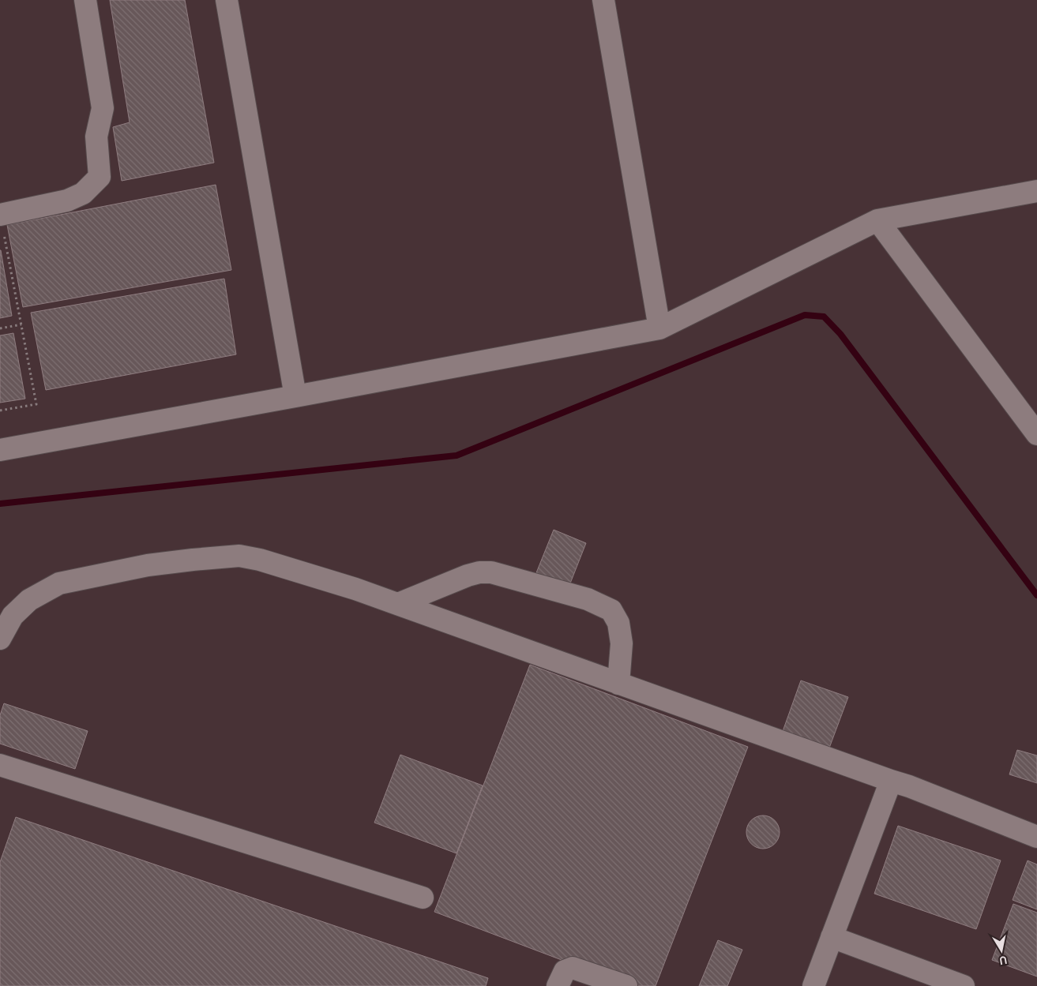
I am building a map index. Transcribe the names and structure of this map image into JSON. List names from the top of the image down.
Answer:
{
  "north": "bottom"
}
